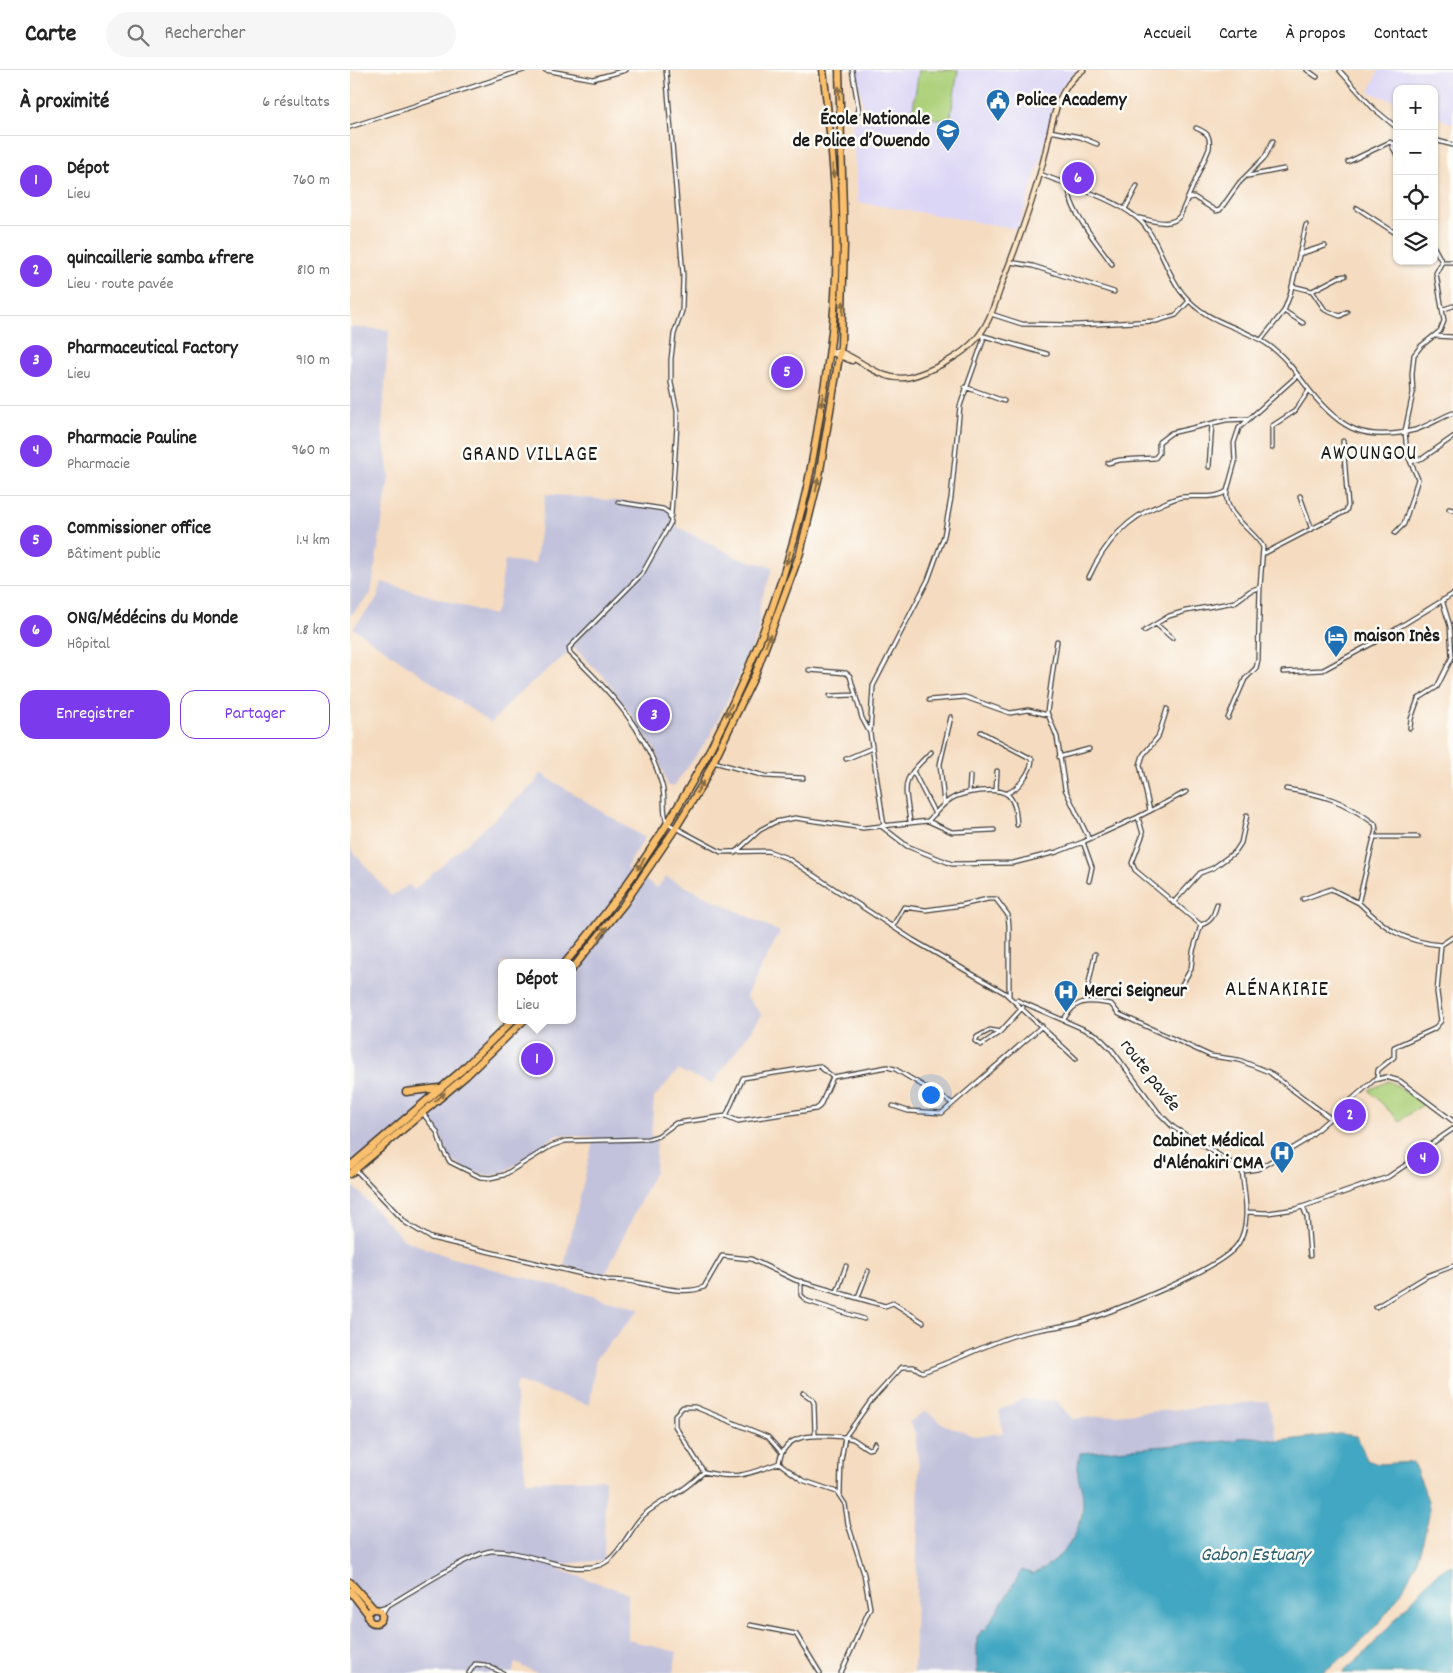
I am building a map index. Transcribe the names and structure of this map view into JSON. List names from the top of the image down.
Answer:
{
  "streets": {
    "street": ["route pavée"]
  },
  "districts": ["AWOUNGOU", "GRAND VILLAGE", "ALÉNAKIRIE"],
  "water": ["Gabon Estuary"],
  "places": {
    "public building": ["Police Academy"],
    "school or university": ["École Nationale de Police d’Owendo"],
    "hotel": ["maison Inès"],
    "hospital": ["Merci Seigneur", "Cabinet Médical d'Alénakiri CMA"]
  },
  "page": {
    "header": "Carte",
    "search": "Rechercher",
    "nav": [
      "Accueil",
      "Carte",
      "À propos",
      "Contact"
    ],
    "heading": ["À proximité", "6 résultats"],
    "map_buttons": ["+", "−"],
    "list": [
      {
        "mark": "1",
        "name": "Dépot",
        "note": "Lieu",
        "value": "760 m"
      },
      {
        "mark": "2",
        "name": "quincaillerie samba &frere",
        "note": "Lieu · route pavée",
        "value": "810 m"
      },
      {
        "mark": "3",
        "name": "Pharmaceutical Factory",
        "note": "Lieu",
        "value": "910 m"
      },
      {
        "mark": "4",
        "name": "Pharmacie Pauline",
        "note": "Pharmacie",
        "value": "960 m"
      },
      {
        "mark": "5",
        "name": "Commissioner office",
        "note": "Bâtiment public",
        "value": "1.4 km"
      },
      {
        "mark": "6",
        "name": "ONG/Médécins du Monde",
        "note": "Hôpital",
        "value": "1.8 km"
      }
    ],
    "pins": [
      "6",
      "5",
      "3",
      "1",
      "2",
      "4"
    ],
    "buttons": ["Enregistrer", "Partager"],
    "popup": ["Dépot", "Lieu"]
  }
}
